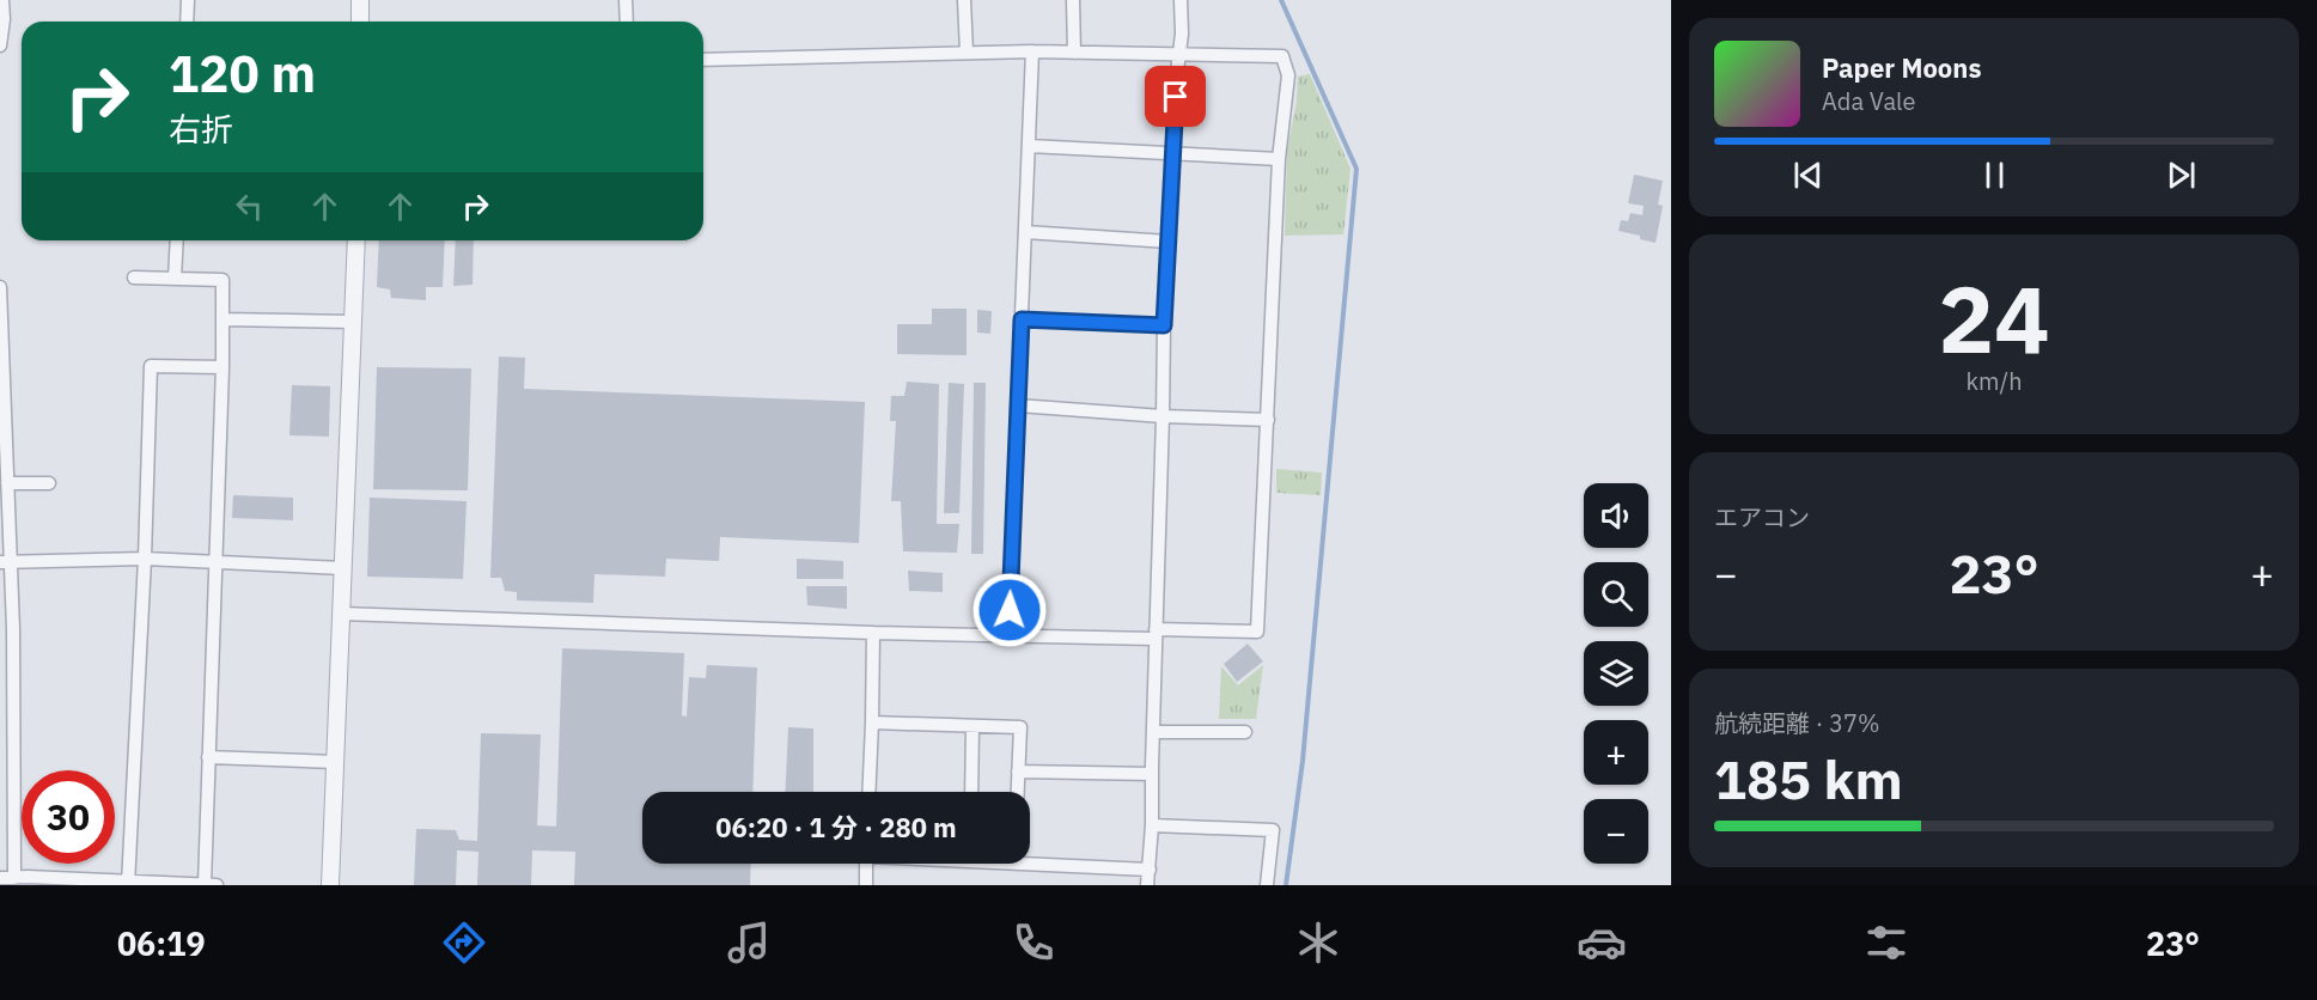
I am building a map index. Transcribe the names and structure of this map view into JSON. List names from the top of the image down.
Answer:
{
  "page": {
    "turn": ["120 m", "右折"],
    "song": ["Paper Moons", "Ada Vale"],
    "tile": [
      ["24", "km/h"],
      "エアコン",
      ["航続距離 · 37%", "185 km"]
    ],
    "map_buttons": ["+", "−"],
    "heat": ["−", "23°", "+"],
    "limit": "30",
    "trip": "06:20 · 1 分 · 280 m",
    "tabs": ["06:19", "23°"]
  }
}
